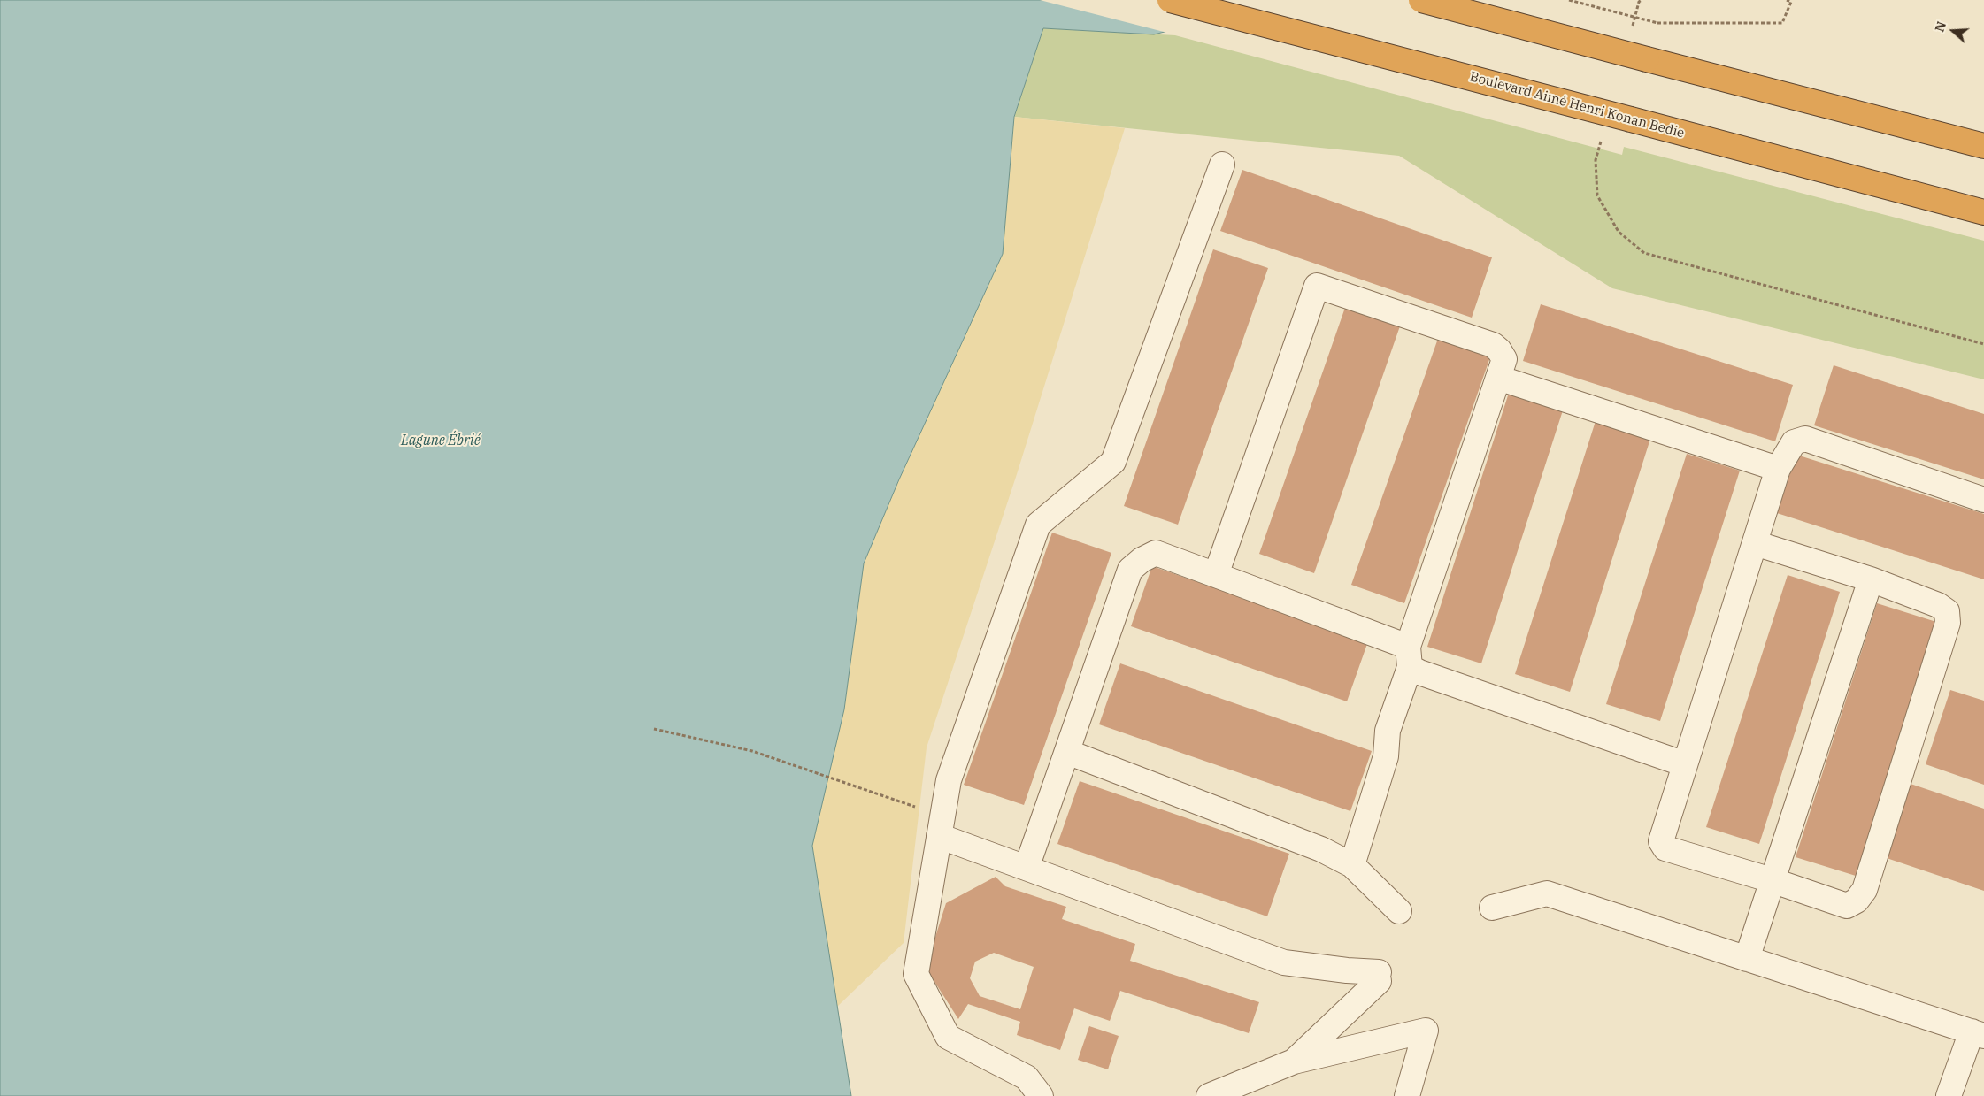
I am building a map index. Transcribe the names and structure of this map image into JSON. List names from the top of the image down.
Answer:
{
  "streets": {
    "highway": ["Boulevard Aimé Henri Konan Bedie"]
  },
  "water": ["Lagune Ébrié"],
  "north": "left"
}
